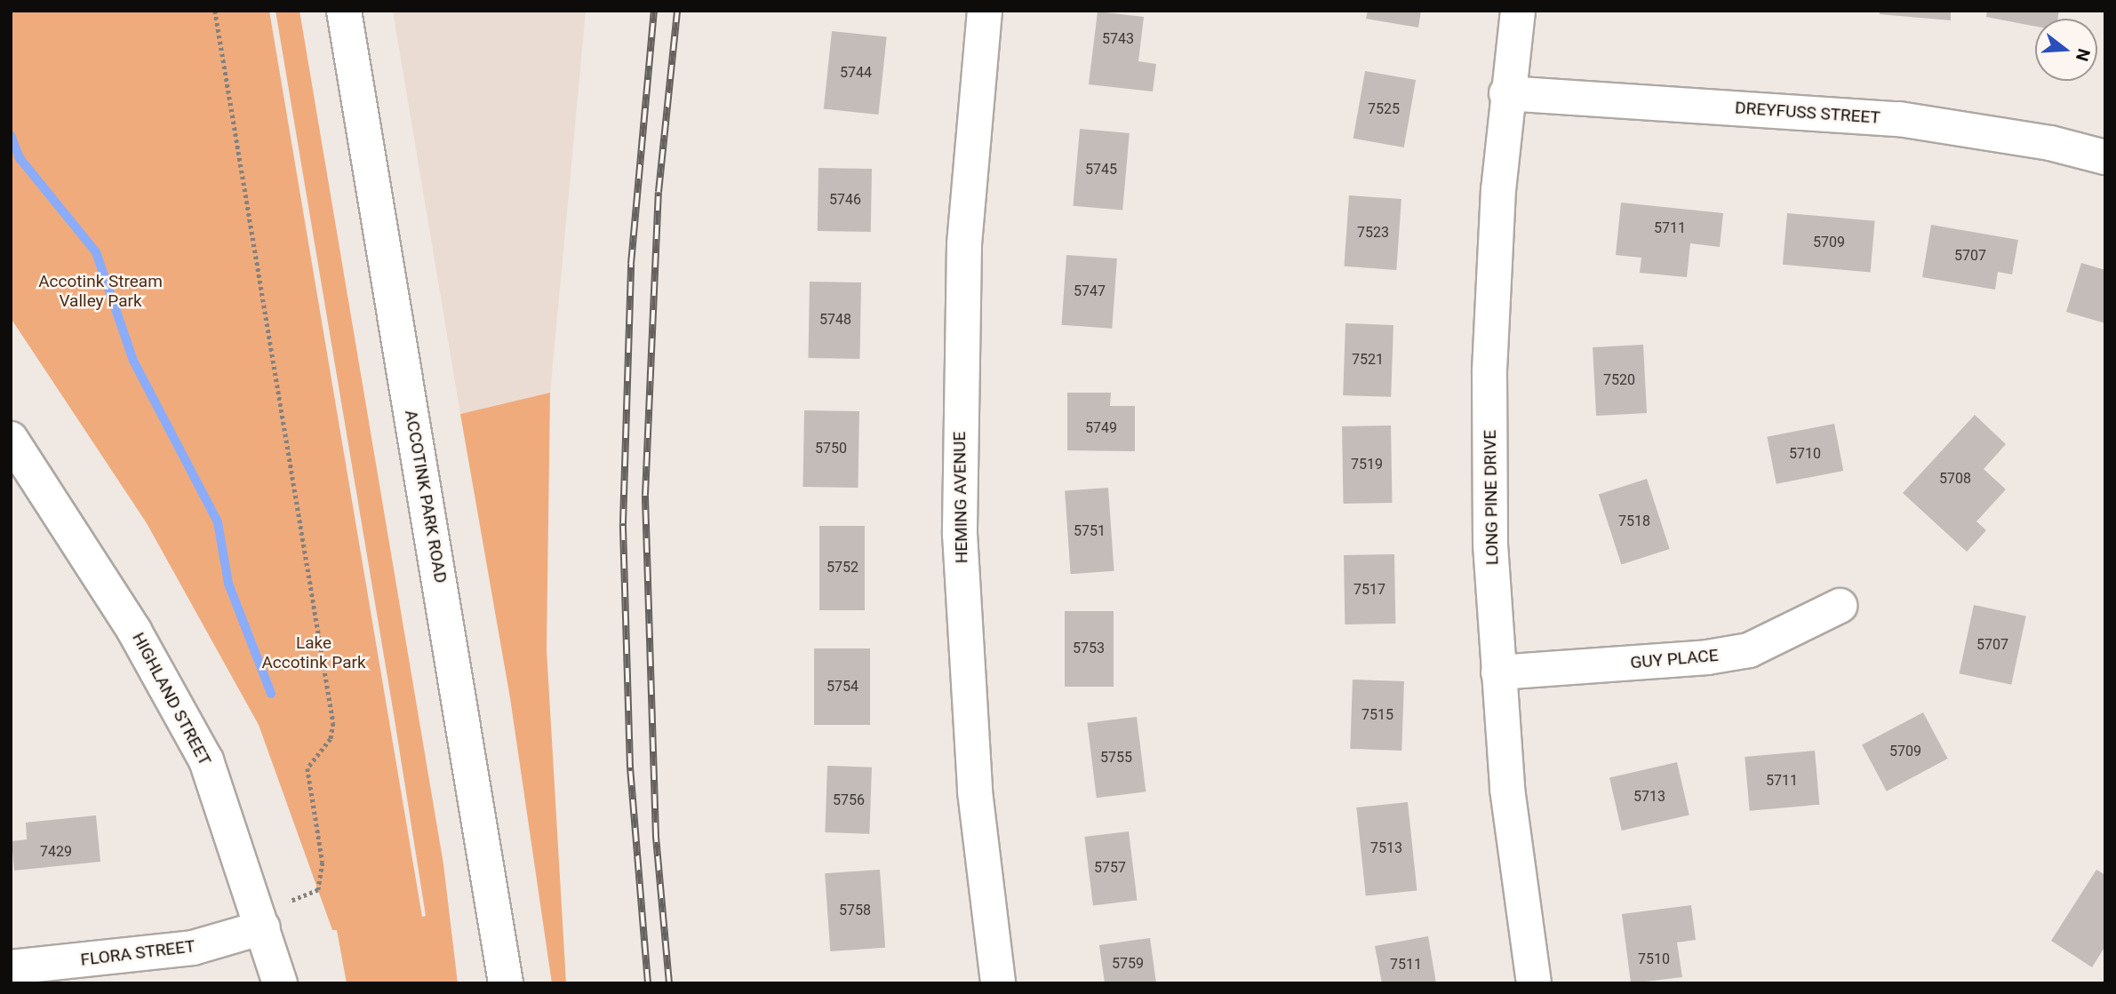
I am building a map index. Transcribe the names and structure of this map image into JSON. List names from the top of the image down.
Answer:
{
  "streets": {
    "street": [
      "DREYFUSS STREET",
      "ACCOTINK PARK ROAD",
      "HEMING AVENUE",
      "LONG PINE DRIVE",
      "GUY PLACE",
      "HIGHLAND STREET",
      "FLORA STREET"
    ]
  },
  "crossings": [
    ["DREYFUSS STREET", "LONG PINE DRIVE"],
    ["LONG PINE DRIVE", "GUY PLACE"],
    ["HIGHLAND STREET", "FLORA STREET"]
  ],
  "parks": ["Accotink Stream Valley Park", "Lake Accotink Park"],
  "house_numbers": [
    "5743",
    "5744",
    "7525",
    "5745",
    "5746",
    "5711",
    "7523",
    "5709",
    "5707",
    "5747",
    "5748",
    "7521",
    "7520",
    "5749",
    "5750",
    "5710",
    "7519",
    "5708",
    "7518",
    "5751",
    "5752",
    "7517",
    "5707",
    "5753",
    "5754",
    "7515",
    "5709",
    "5755",
    "5711",
    "5713",
    "5756",
    "7513",
    "7429",
    "5757",
    "5758",
    "7510",
    "5759",
    "7511"
  ],
  "north": "right"
}
